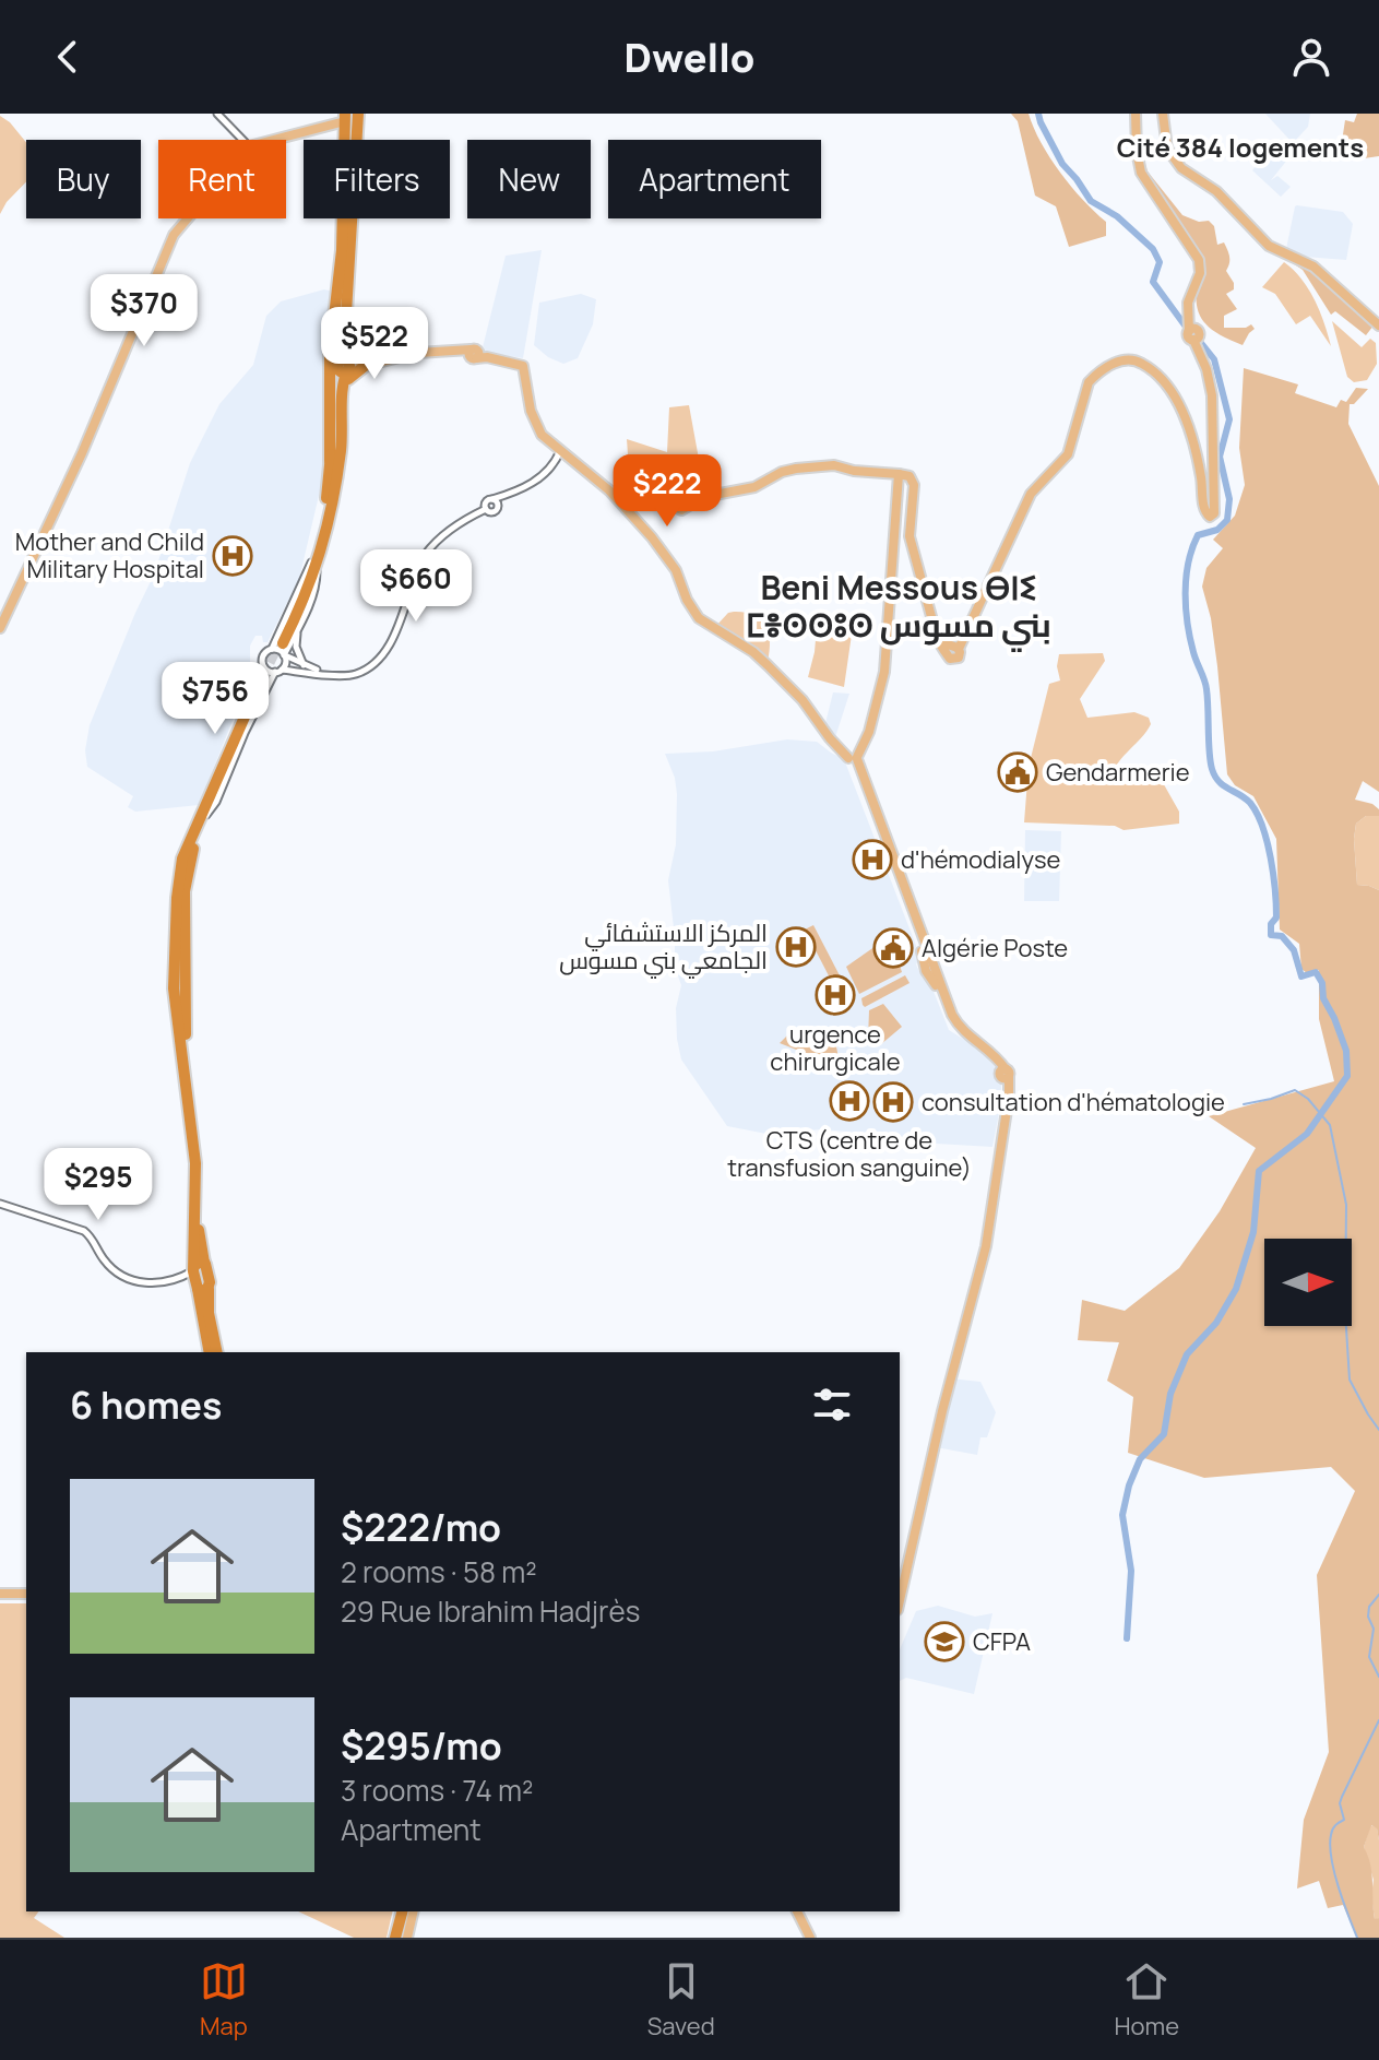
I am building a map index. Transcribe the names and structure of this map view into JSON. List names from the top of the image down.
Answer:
{
  "districts": ["Cité 384 logements", "Beni Messous ⴱⵏⵉ ⵎⴻⵙⵙⵓⵙ بني مسوس"],
  "places": {
    "hospital": [
      "Mother and Child Military Hospital",
      "d'hémodialyse",
      "المركز الاستشفائي الجامعي بني مسوس",
      "urgence chirurgicale",
      "CTS (centre de transfusion sanguine)",
      "consultation d'hématologie"
    ],
    "public building": ["Gendarmerie", "Algérie Poste"],
    "school or university": ["CFPA"]
  },
  "north": "right",
  "page": {
    "header": "Dwello",
    "chip": [
      "Buy",
      "Rent",
      "Filters",
      "New",
      "Apartment"
    ],
    "price": [
      "$370",
      "$522",
      "$222",
      "$660",
      "$756",
      "$295"
    ],
    "heading": "6 homes",
    "list": [
      {
        "name": "$222/mo",
        "note": "2 rooms · 58 m² · 29 Rue Ibrahim Hadjrès"
      },
      {
        "name": "$295/mo",
        "note": "3 rooms · 74 m² · Apartment"
      }
    ],
    "tabs": ["Map", "Saved", "Home"]
  }
}
